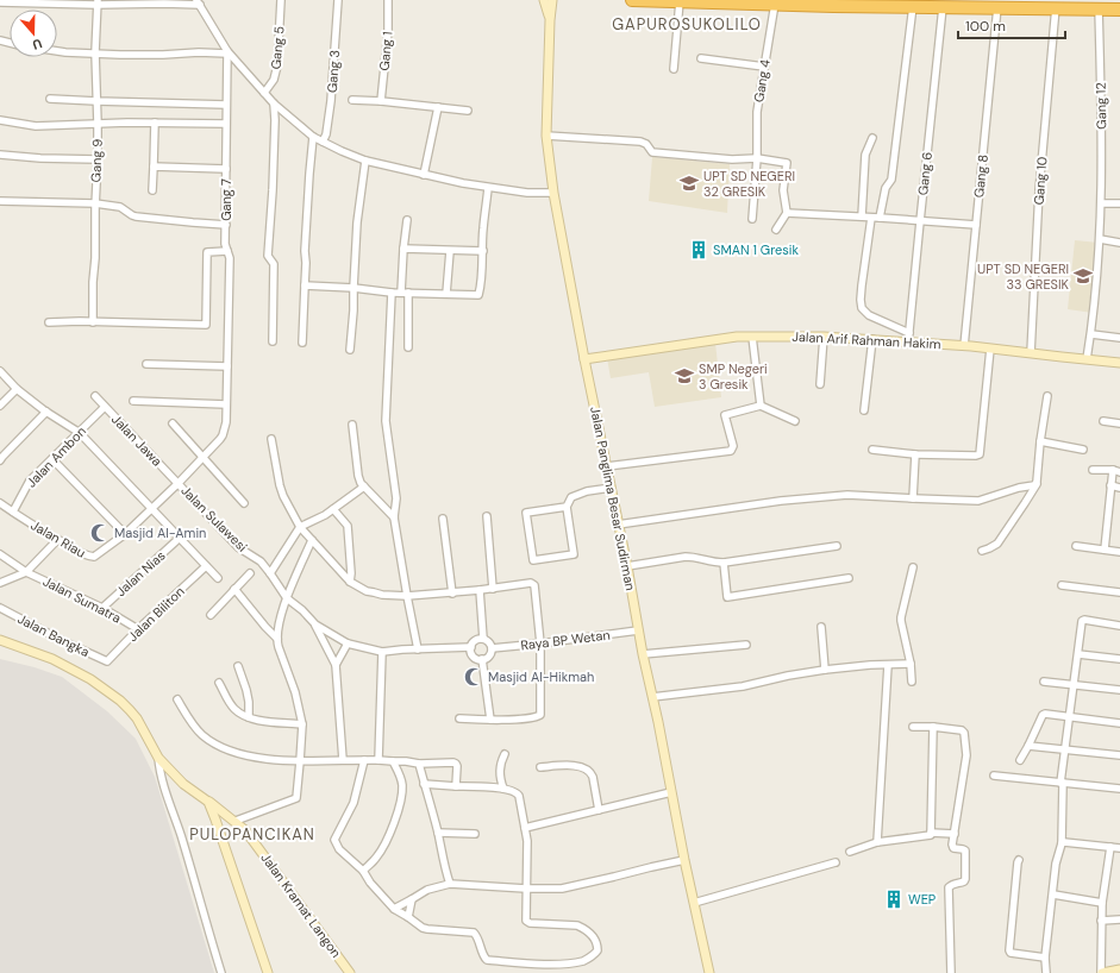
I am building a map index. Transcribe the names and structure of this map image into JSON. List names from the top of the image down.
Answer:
{
  "streets": {
    "main road": ["Jalan Arif Rahman Hakim", "Jalan Panglima Besar Sudirman", "Jalan Kramat Langon"],
    "street": [
      "Gang 5",
      "Gang 1",
      "Gang 3",
      "Gang 4",
      "Gang 12",
      "Gang 9",
      "Gang 6",
      "Gang 8",
      "Gang 10",
      "Gang 7",
      "Jalan Jawa",
      "Jalan Ambon",
      "Jalan Sulawesi",
      "Jalan Riau",
      "Jalan Nias",
      "Jalan Sumatra",
      "Jalan Biliton",
      "Jalan Bangka",
      "Raya BP Wetan"
    ]
  },
  "crossings": [
    ["Gang 12", "Jalan Arif Rahman Hakim"],
    ["Gang 6", "Jalan Arif Rahman Hakim"],
    ["Gang 8", "Jalan Arif Rahman Hakim"],
    ["Gang 10", "Jalan Arif Rahman Hakim"],
    ["Gang 7", "Jalan Riau"],
    ["Jalan Arif Rahman Hakim", "Jalan Panglima Besar Sudirman"],
    ["Jalan Jawa", "Jalan Ambon"],
    ["Jalan Jawa", "Jalan Sulawesi"],
    ["Jalan Jawa", "Jalan Riau"],
    ["Jalan Ambon", "Jalan Riau"],
    ["Jalan Panglima Besar Sudirman", "Raya BP Wetan"],
    ["Jalan Sulawesi", "Jalan Riau"],
    ["Jalan Nias", "Jalan Sumatra"],
    ["Jalan Sumatra", "Jalan Biliton"],
    ["Jalan Biliton", "Jalan Bangka"]
  ],
  "districts": ["GAPUROSUKOLILO", "PULOPANCIKAN"],
  "places": {
    "school or university": ["UPT SD NEGERI 32 GRESIK", "UPT SD NEGERI 33 GRESIK", "SMP Negeri 3 Gresik"],
    "building": ["SMAN 1 Gresik", "WEP"],
    "mosque": ["Masjid Al-Amin", "Masjid Al-Hikmah"]
  },
  "scale_bar": "100 m",
  "north": "bottom"
}
